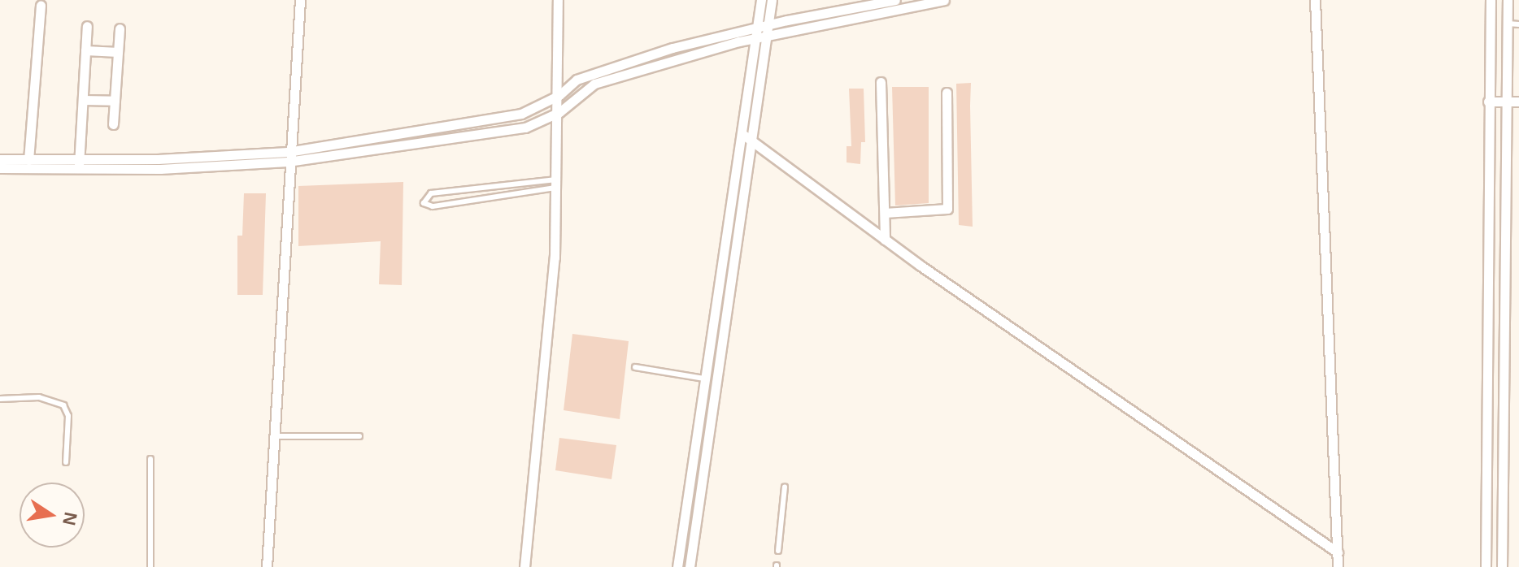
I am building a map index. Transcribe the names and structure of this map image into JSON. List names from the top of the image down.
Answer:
{
  "north": "right"
}
